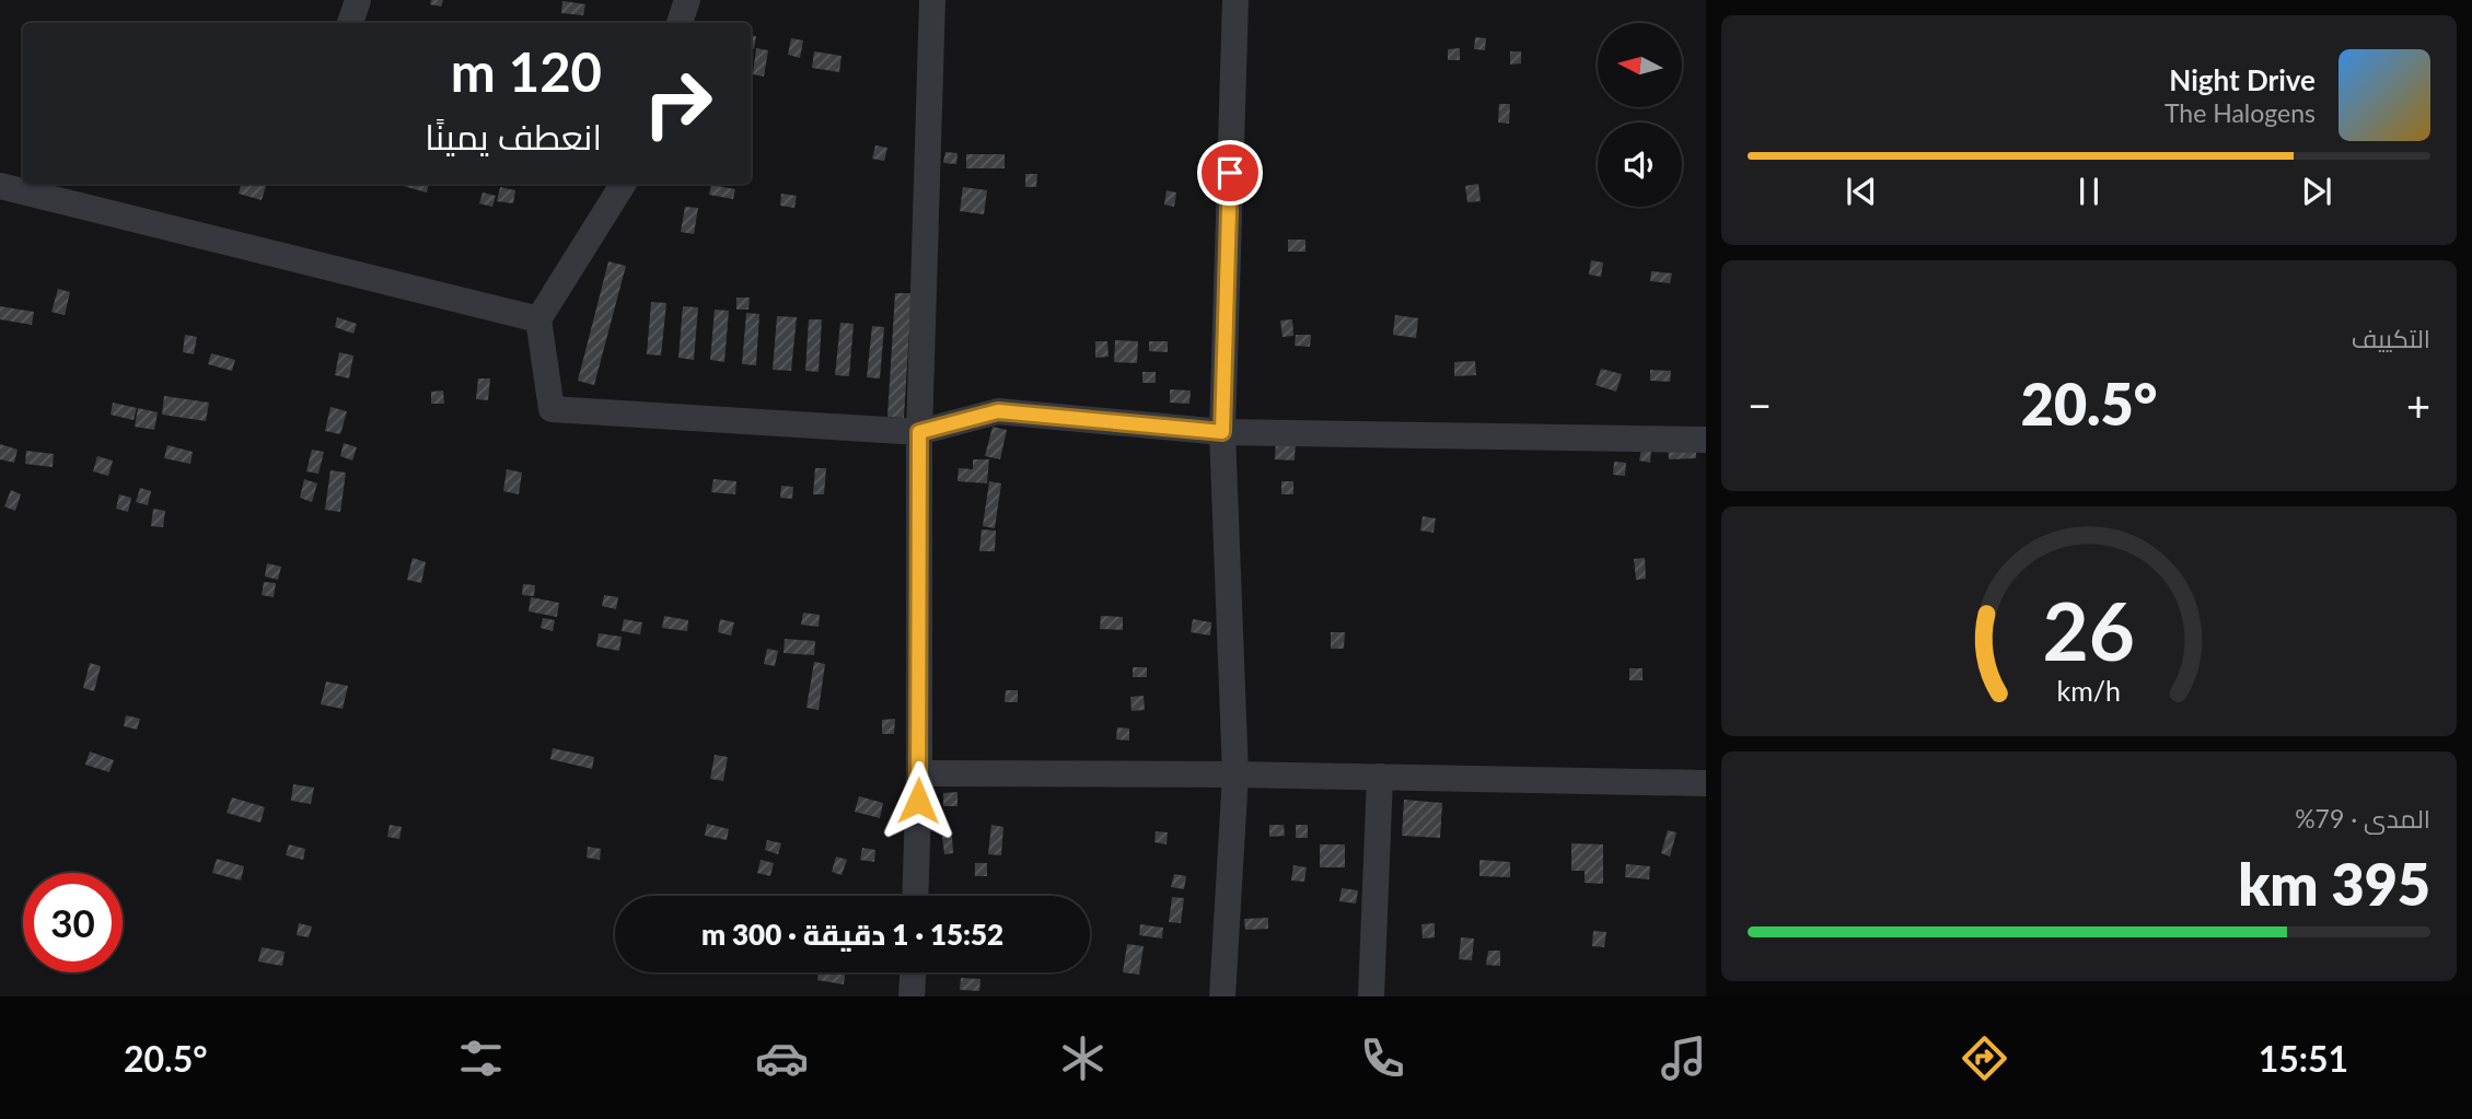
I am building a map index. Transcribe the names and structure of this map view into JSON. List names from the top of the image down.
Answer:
{
  "north": "left",
  "page": {
    "turn": ["120 m", "انعطف يمينًا"],
    "song": ["Night Drive", "The Halogens"],
    "tile": [
      "التكييف",
      ["المدى · 79%", "395 km"]
    ],
    "heat": ["−", "20.5°", "+"],
    "limit": "30",
    "trip": "15:52 · 1 دقيقة · 300 m",
    "tabs": ["15:51", "20.5°"],
    "gauge": ["26", "km/h"]
  }
}
